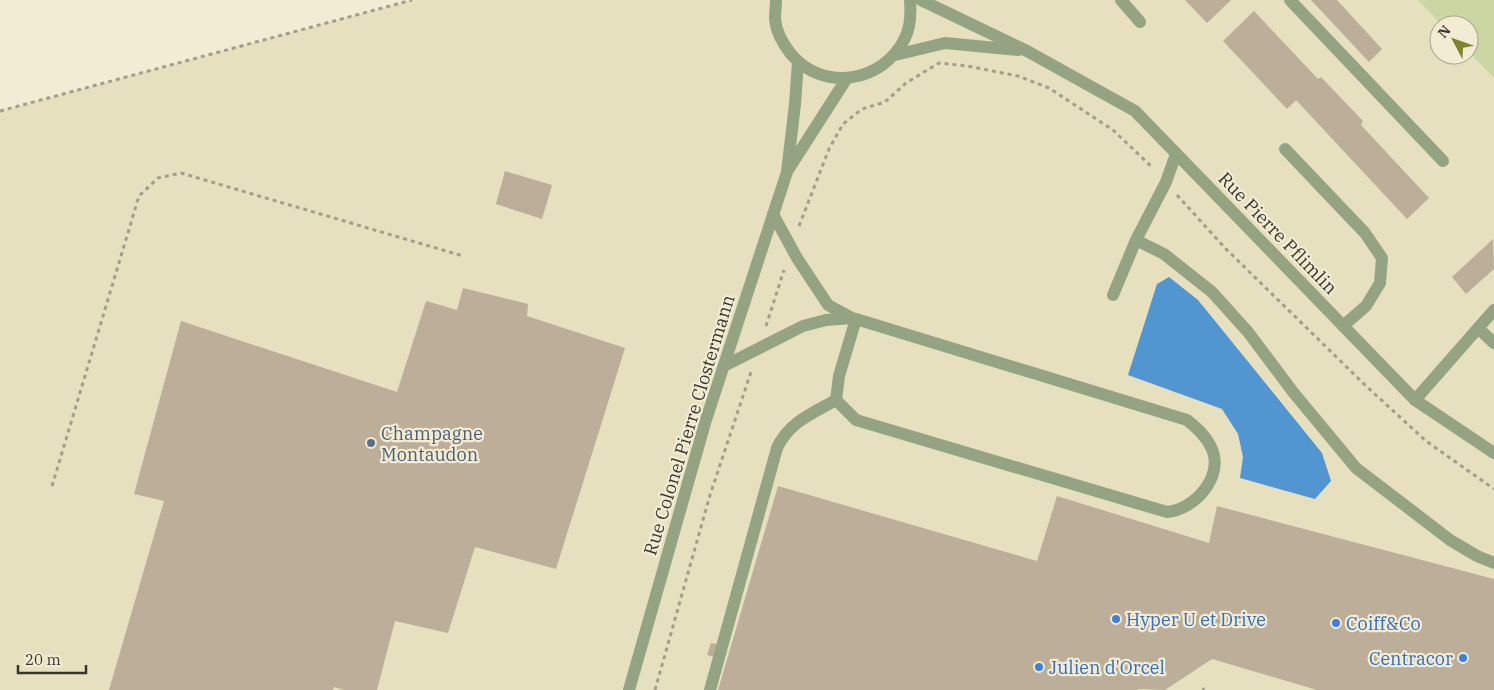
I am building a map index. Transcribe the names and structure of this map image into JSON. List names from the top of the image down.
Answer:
{
  "streets": {
    "street": ["Rue Pierre Pflimlin", "Rue Colonel Pierre Clostermann"]
  },
  "places": [
    "Champagne Montaudon",
    "Hyper U et Drive",
    "Coiff&Co",
    "Centracor",
    "Julien d'Orcel"
  ],
  "scale_bar": "20 m",
  "north": "top left"
}
